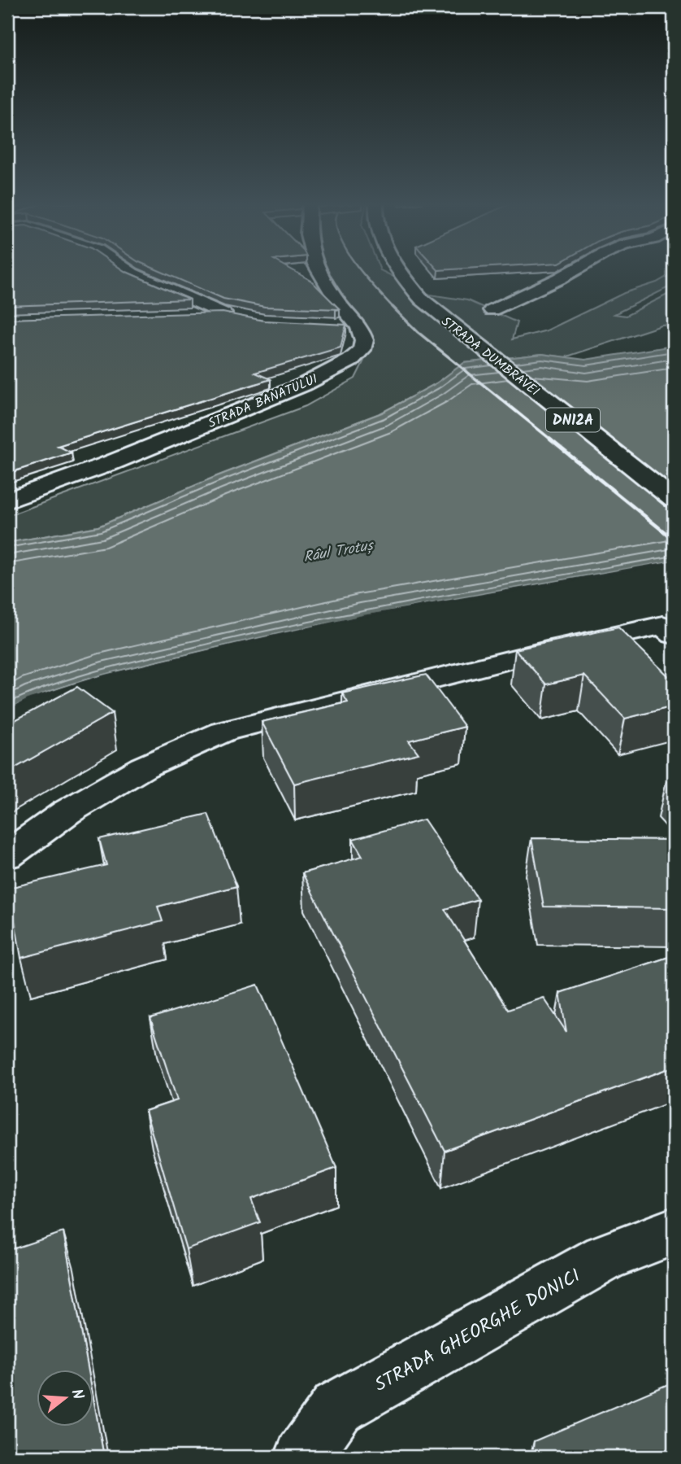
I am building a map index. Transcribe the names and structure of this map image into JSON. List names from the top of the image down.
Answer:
{
  "streets": {
    "street": [
      "STRADA DUMBRAVEI",
      "STRADA BANATULUI",
      "DN12A",
      "STRADA GHEORGHE DONICI"
    ]
  },
  "water": ["Râul Trotuș"],
  "north": "right"
}
